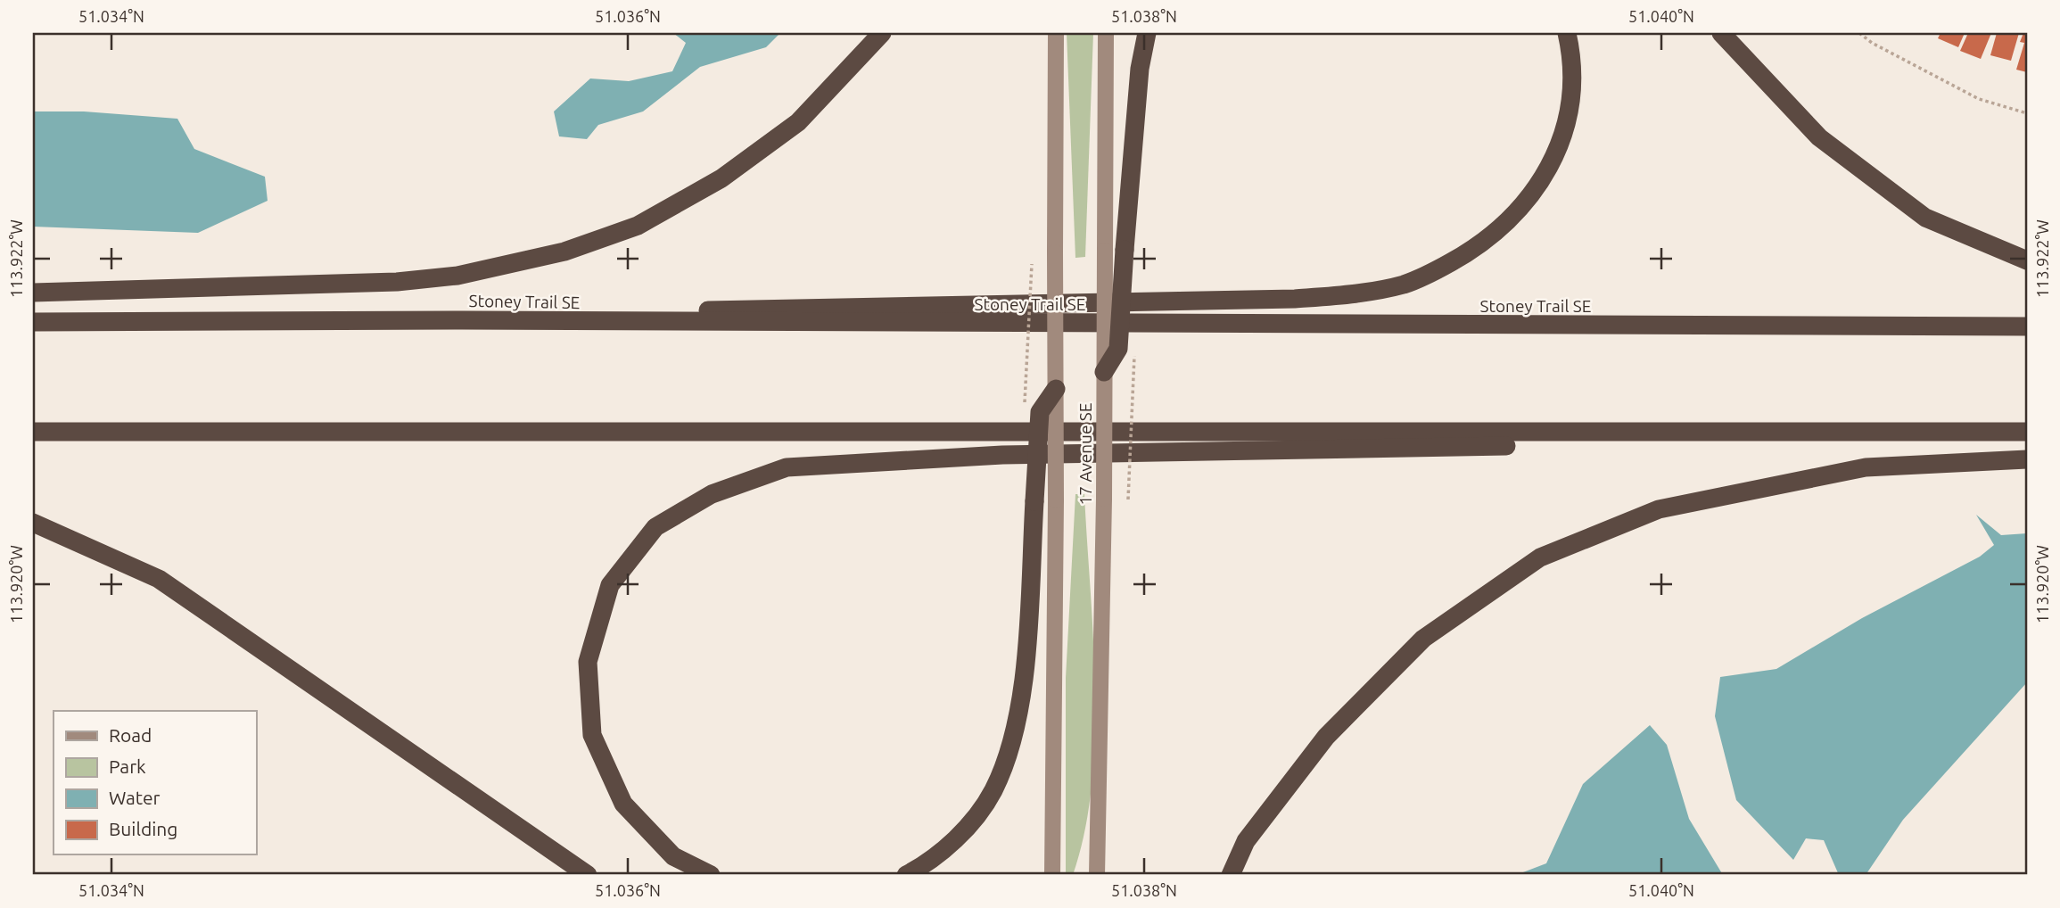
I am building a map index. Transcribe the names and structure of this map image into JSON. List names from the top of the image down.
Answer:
{
  "streets": {
    "highway": ["Stoney Trail SE"],
    "main road": ["17 Avenue SE"]
  },
  "legend": [
    "Road",
    "Park",
    "Water",
    "Building"
  ],
  "coordinates": [
    "51.034°N",
    "51.036°N",
    "51.038°N",
    "51.040°N",
    "113.922°W",
    "113.920°W"
  ]
}
